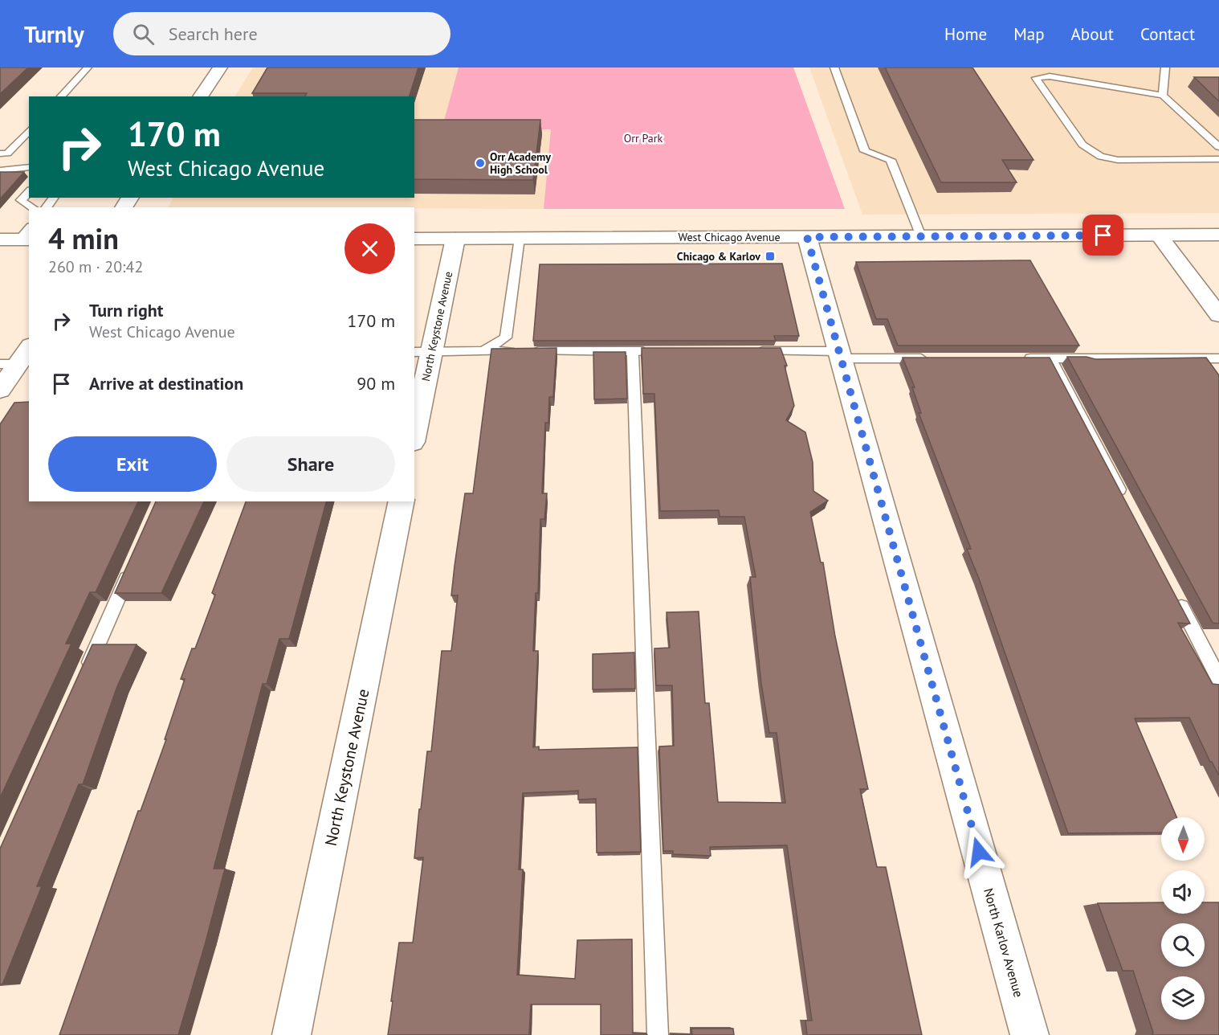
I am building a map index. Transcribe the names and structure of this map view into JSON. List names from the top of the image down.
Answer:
{
  "streets": {
    "street": ["West Chicago Avenue", "North Keystone Avenue", "North Karlov Avenue"]
  },
  "crossings": [
    ["West Chicago Avenue", "North Keystone Avenue"],
    ["West Chicago Avenue", "North Karlov Avenue"]
  ],
  "parks": ["Orr Park"],
  "places": {
    "other": ["Orr Academy High School"],
    "transit": ["Chicago & Karlov"]
  },
  "north": "bottom",
  "page": {
    "header": "Turnly",
    "search": "Search here",
    "nav": [
      "Home",
      "Map",
      "About",
      "Contact"
    ],
    "turn": ["170 m", "West Chicago Avenue"],
    "heading": ["4 min", "260 m · 20:42"],
    "list": [
      {
        "name": "Turn right",
        "note": "West Chicago Avenue",
        "value": "170 m"
      },
      {
        "name": "Arrive at destination",
        "value": "90 m"
      }
    ],
    "buttons": ["Exit", "Share"]
  }
}
